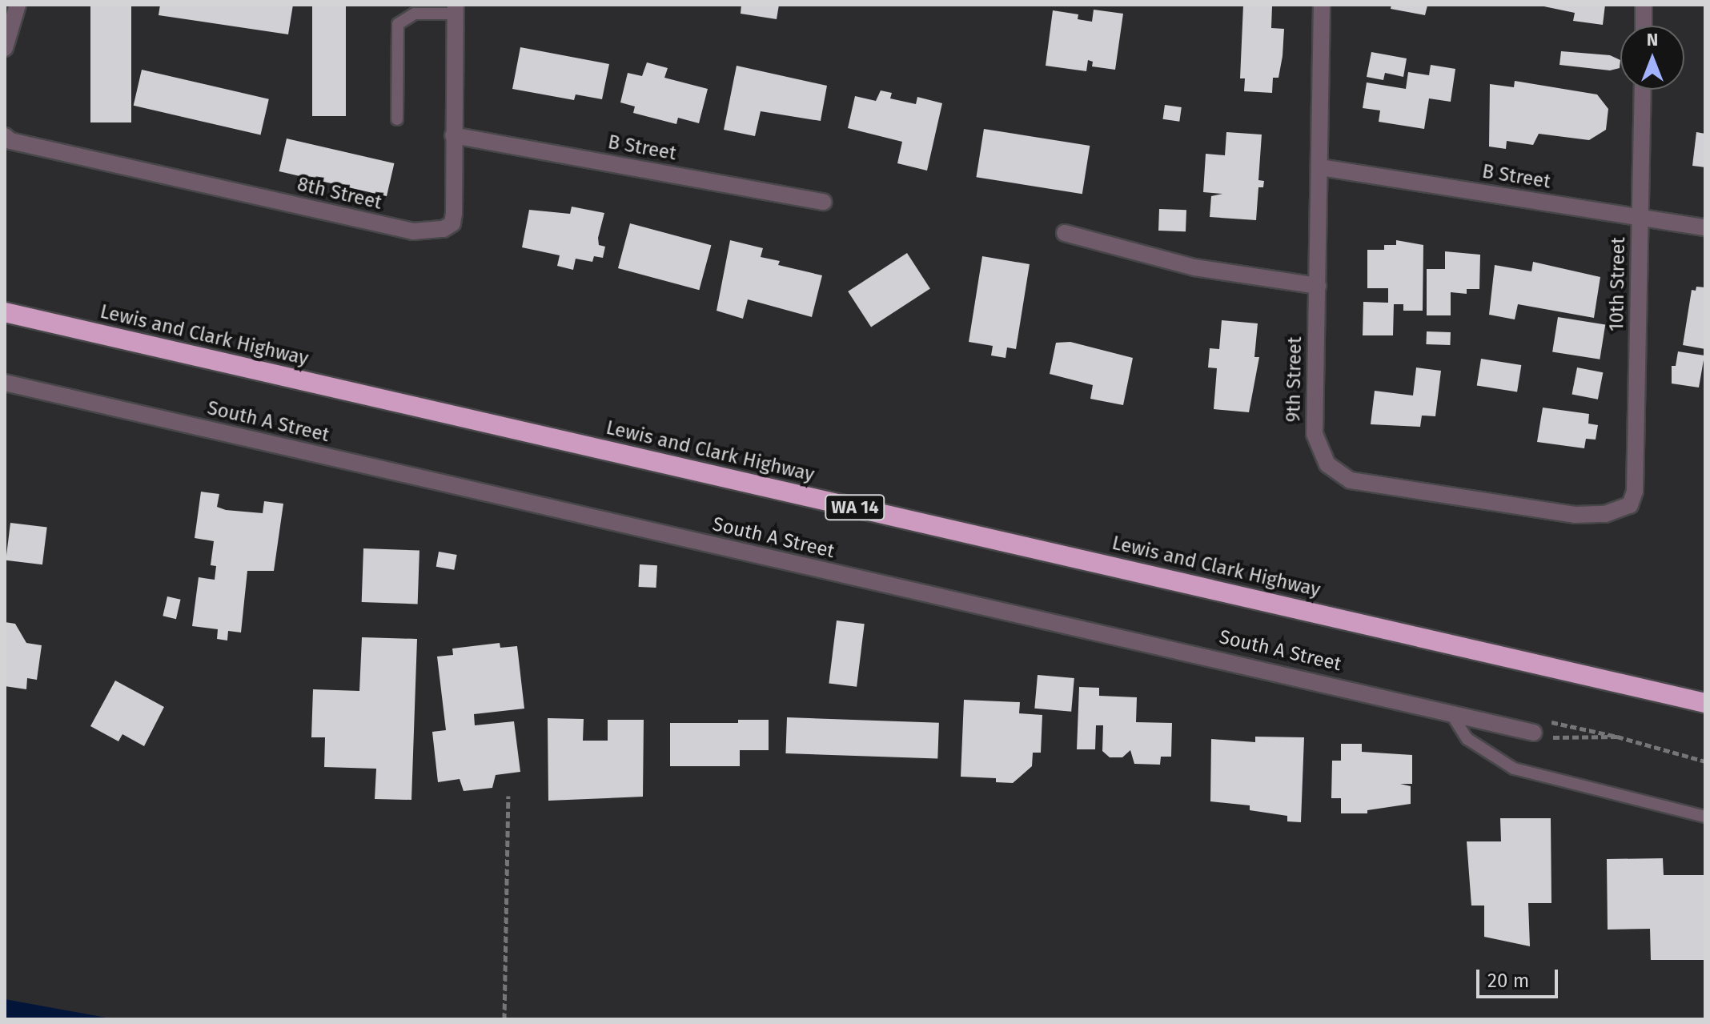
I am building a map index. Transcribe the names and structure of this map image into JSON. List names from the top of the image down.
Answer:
{
  "streets": {
    "highway": ["Lewis and Clark Highway", "WA 14"],
    "street": [
      "B Street",
      "8th Street",
      "10th Street",
      "9th Street",
      "South A Street"
    ]
  },
  "crossings": [
    ["B Street", "8th Street"],
    ["B Street", "10th Street"],
    ["B Street", "9th Street"],
    ["10th Street", "9th Street"]
  ],
  "scale_bar": "20 m",
  "north": "top"
}
